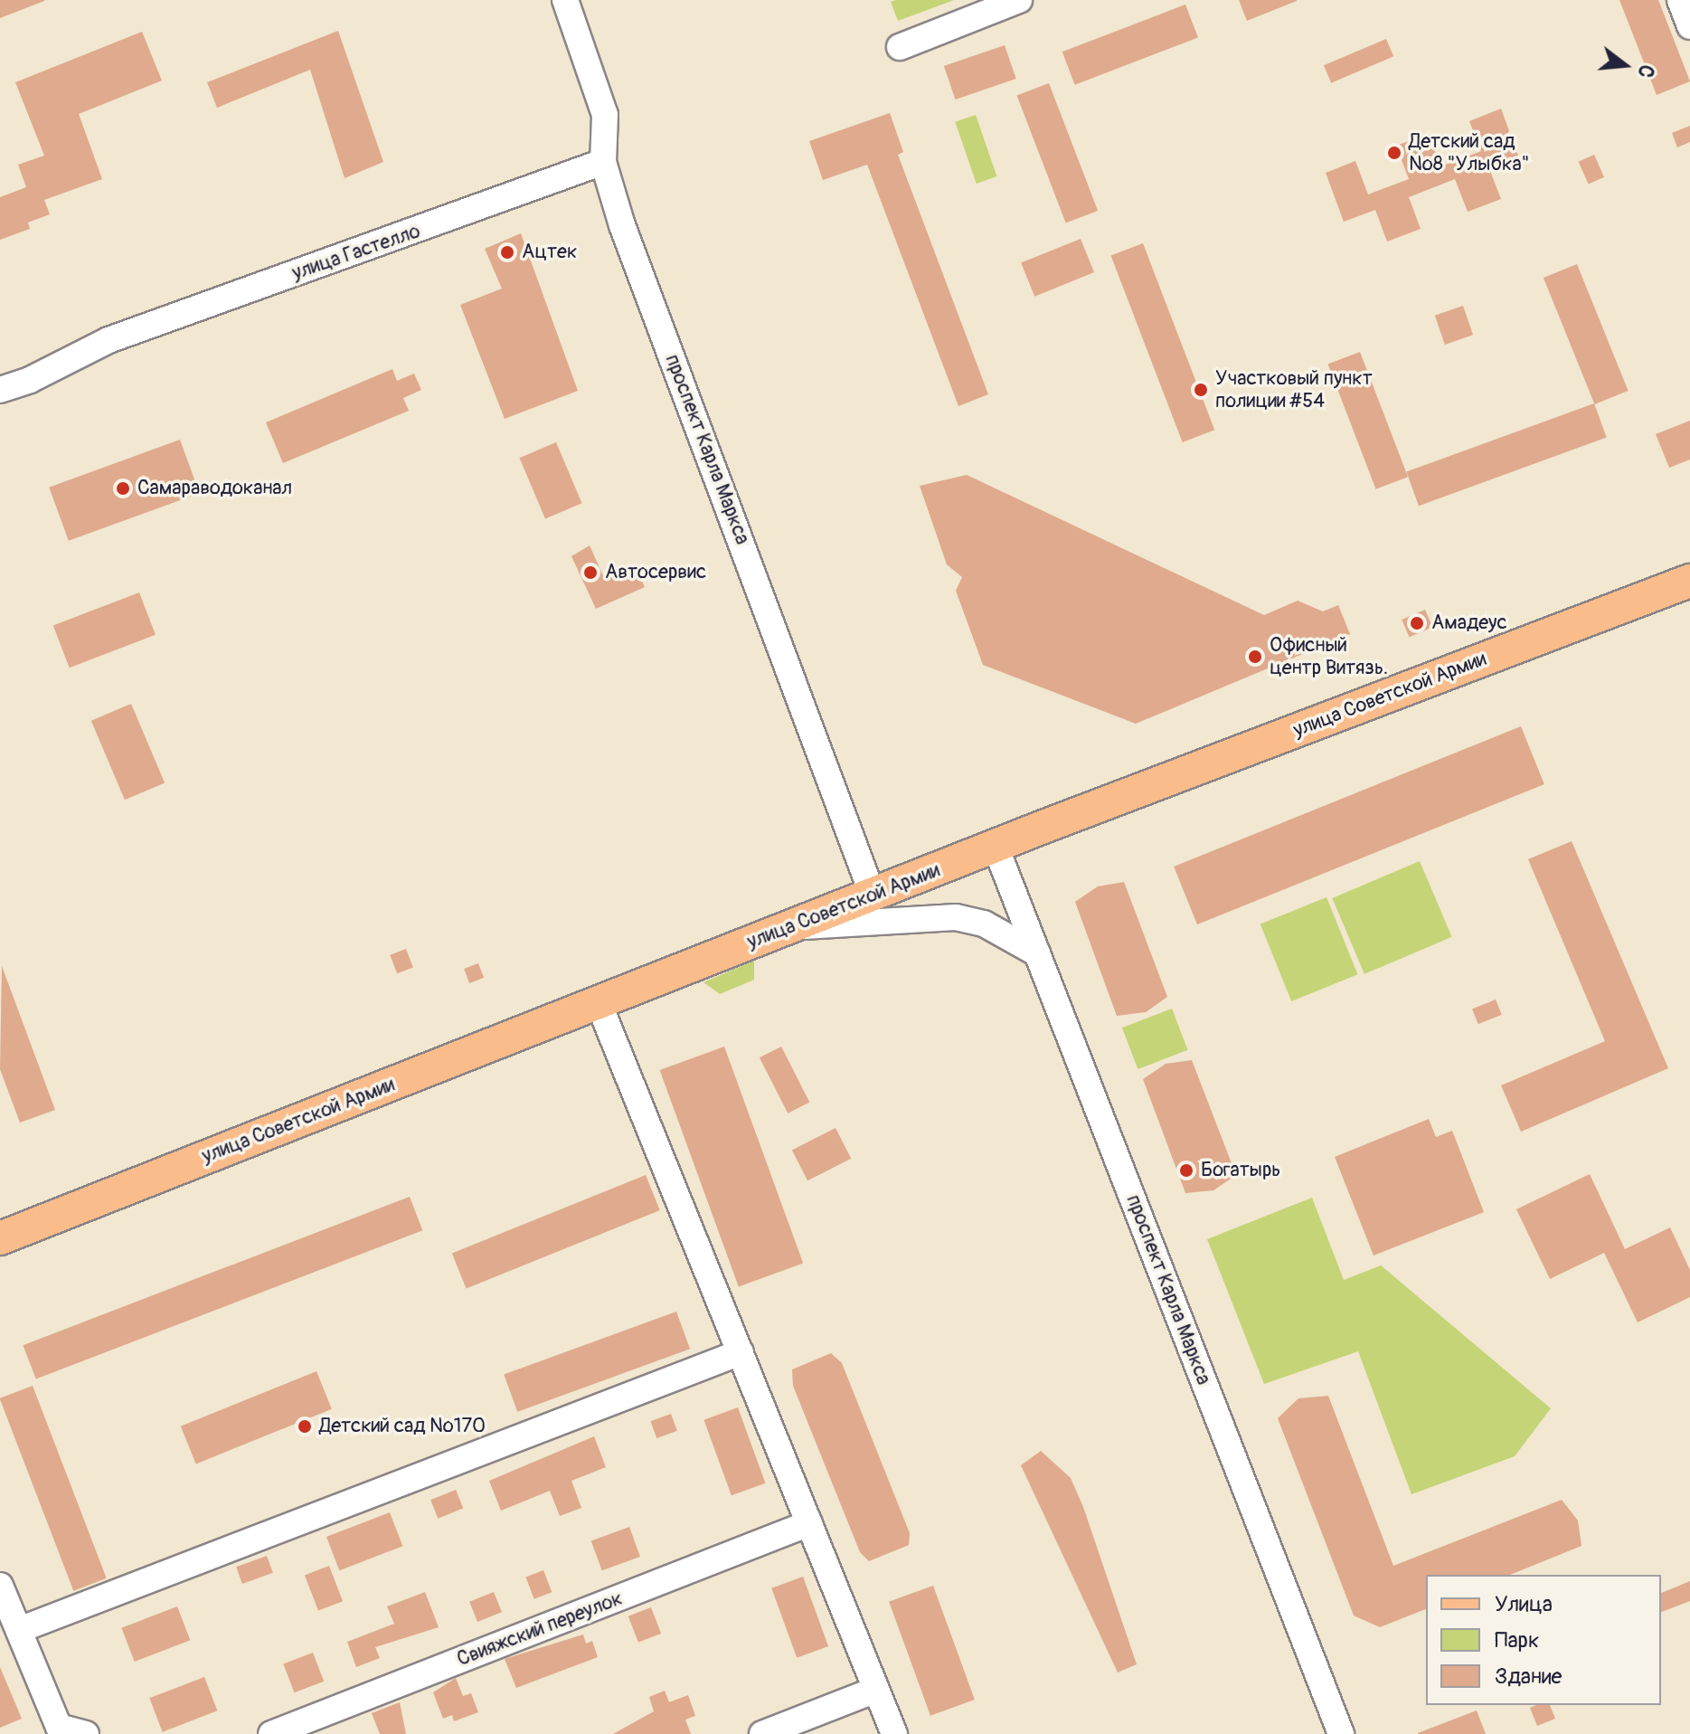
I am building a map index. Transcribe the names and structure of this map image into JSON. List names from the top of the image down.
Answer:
{
  "streets": {
    "main road": ["улица Советской Армии"],
    "street": ["улица Гастелло", "проспект Карла Маркса", "Свияжский переулок"]
  },
  "crossings": [
    ["улица Гастелло", "проспект Карла Маркса"],
    ["проспект Карла Маркса", "улица Советской Армии"]
  ],
  "places": [
    "Детский сад №8 \"Улыбка\"",
    "Ацтек",
    "Участковый пункт полиции #54",
    "Самараводоканал",
    "Автосервис",
    "Амадеус",
    "Офисный центр Витязь.",
    "Богатырь",
    "Детский сад №170"
  ],
  "legend": ["Улица", "Парк", "Здание"],
  "north": "right"
}
